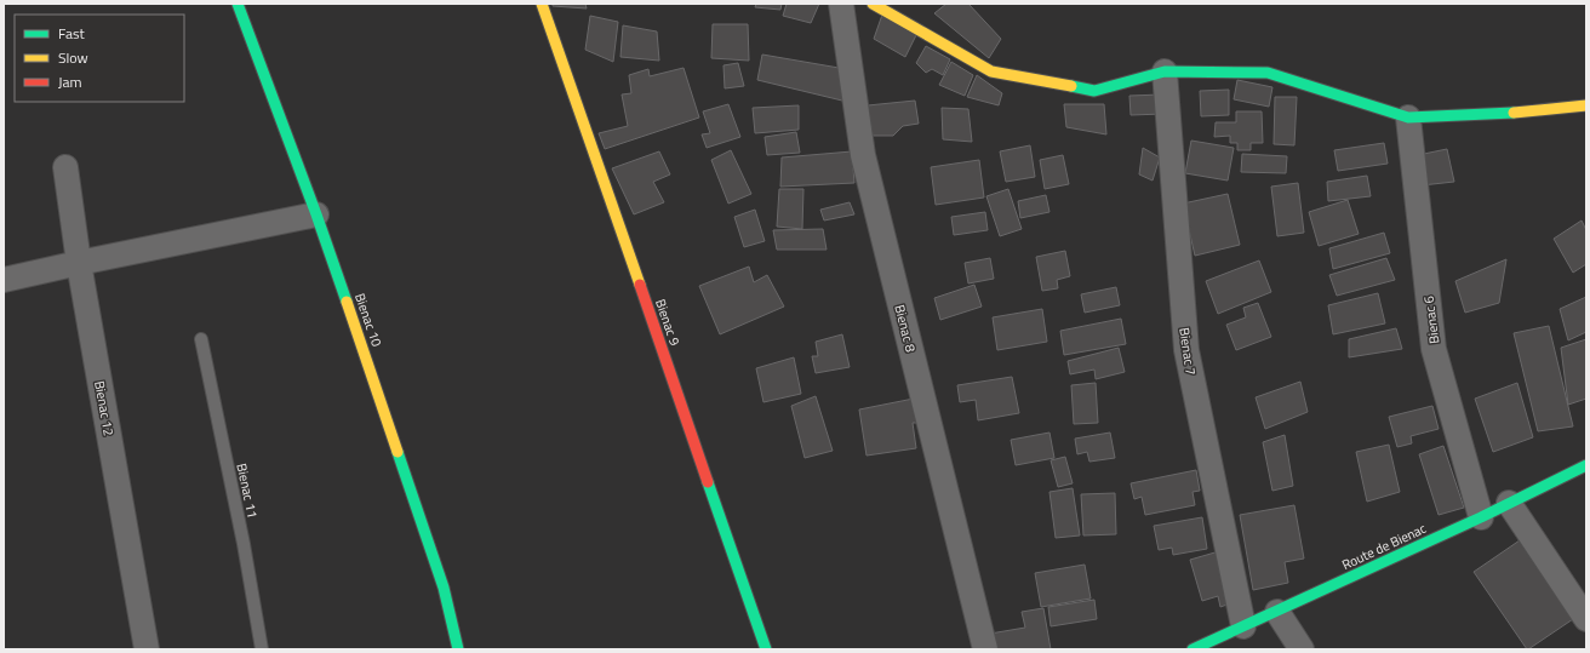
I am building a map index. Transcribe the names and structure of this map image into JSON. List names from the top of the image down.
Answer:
{
  "streets": {
    "street": [
      "Bienac 10",
      "Bienac 6",
      "Bienac 9",
      "Bienac 8",
      "Bienac 7",
      "Bienac 12",
      "Route de Bienac"
    ],
    "lane": ["Bienac 11"]
  },
  "crossings": [
    ["Bienac 6", "Route de Bienac"],
    ["Bienac 7", "Route de Bienac"]
  ],
  "legend": ["Fast", "Slow", "Jam"]
}
